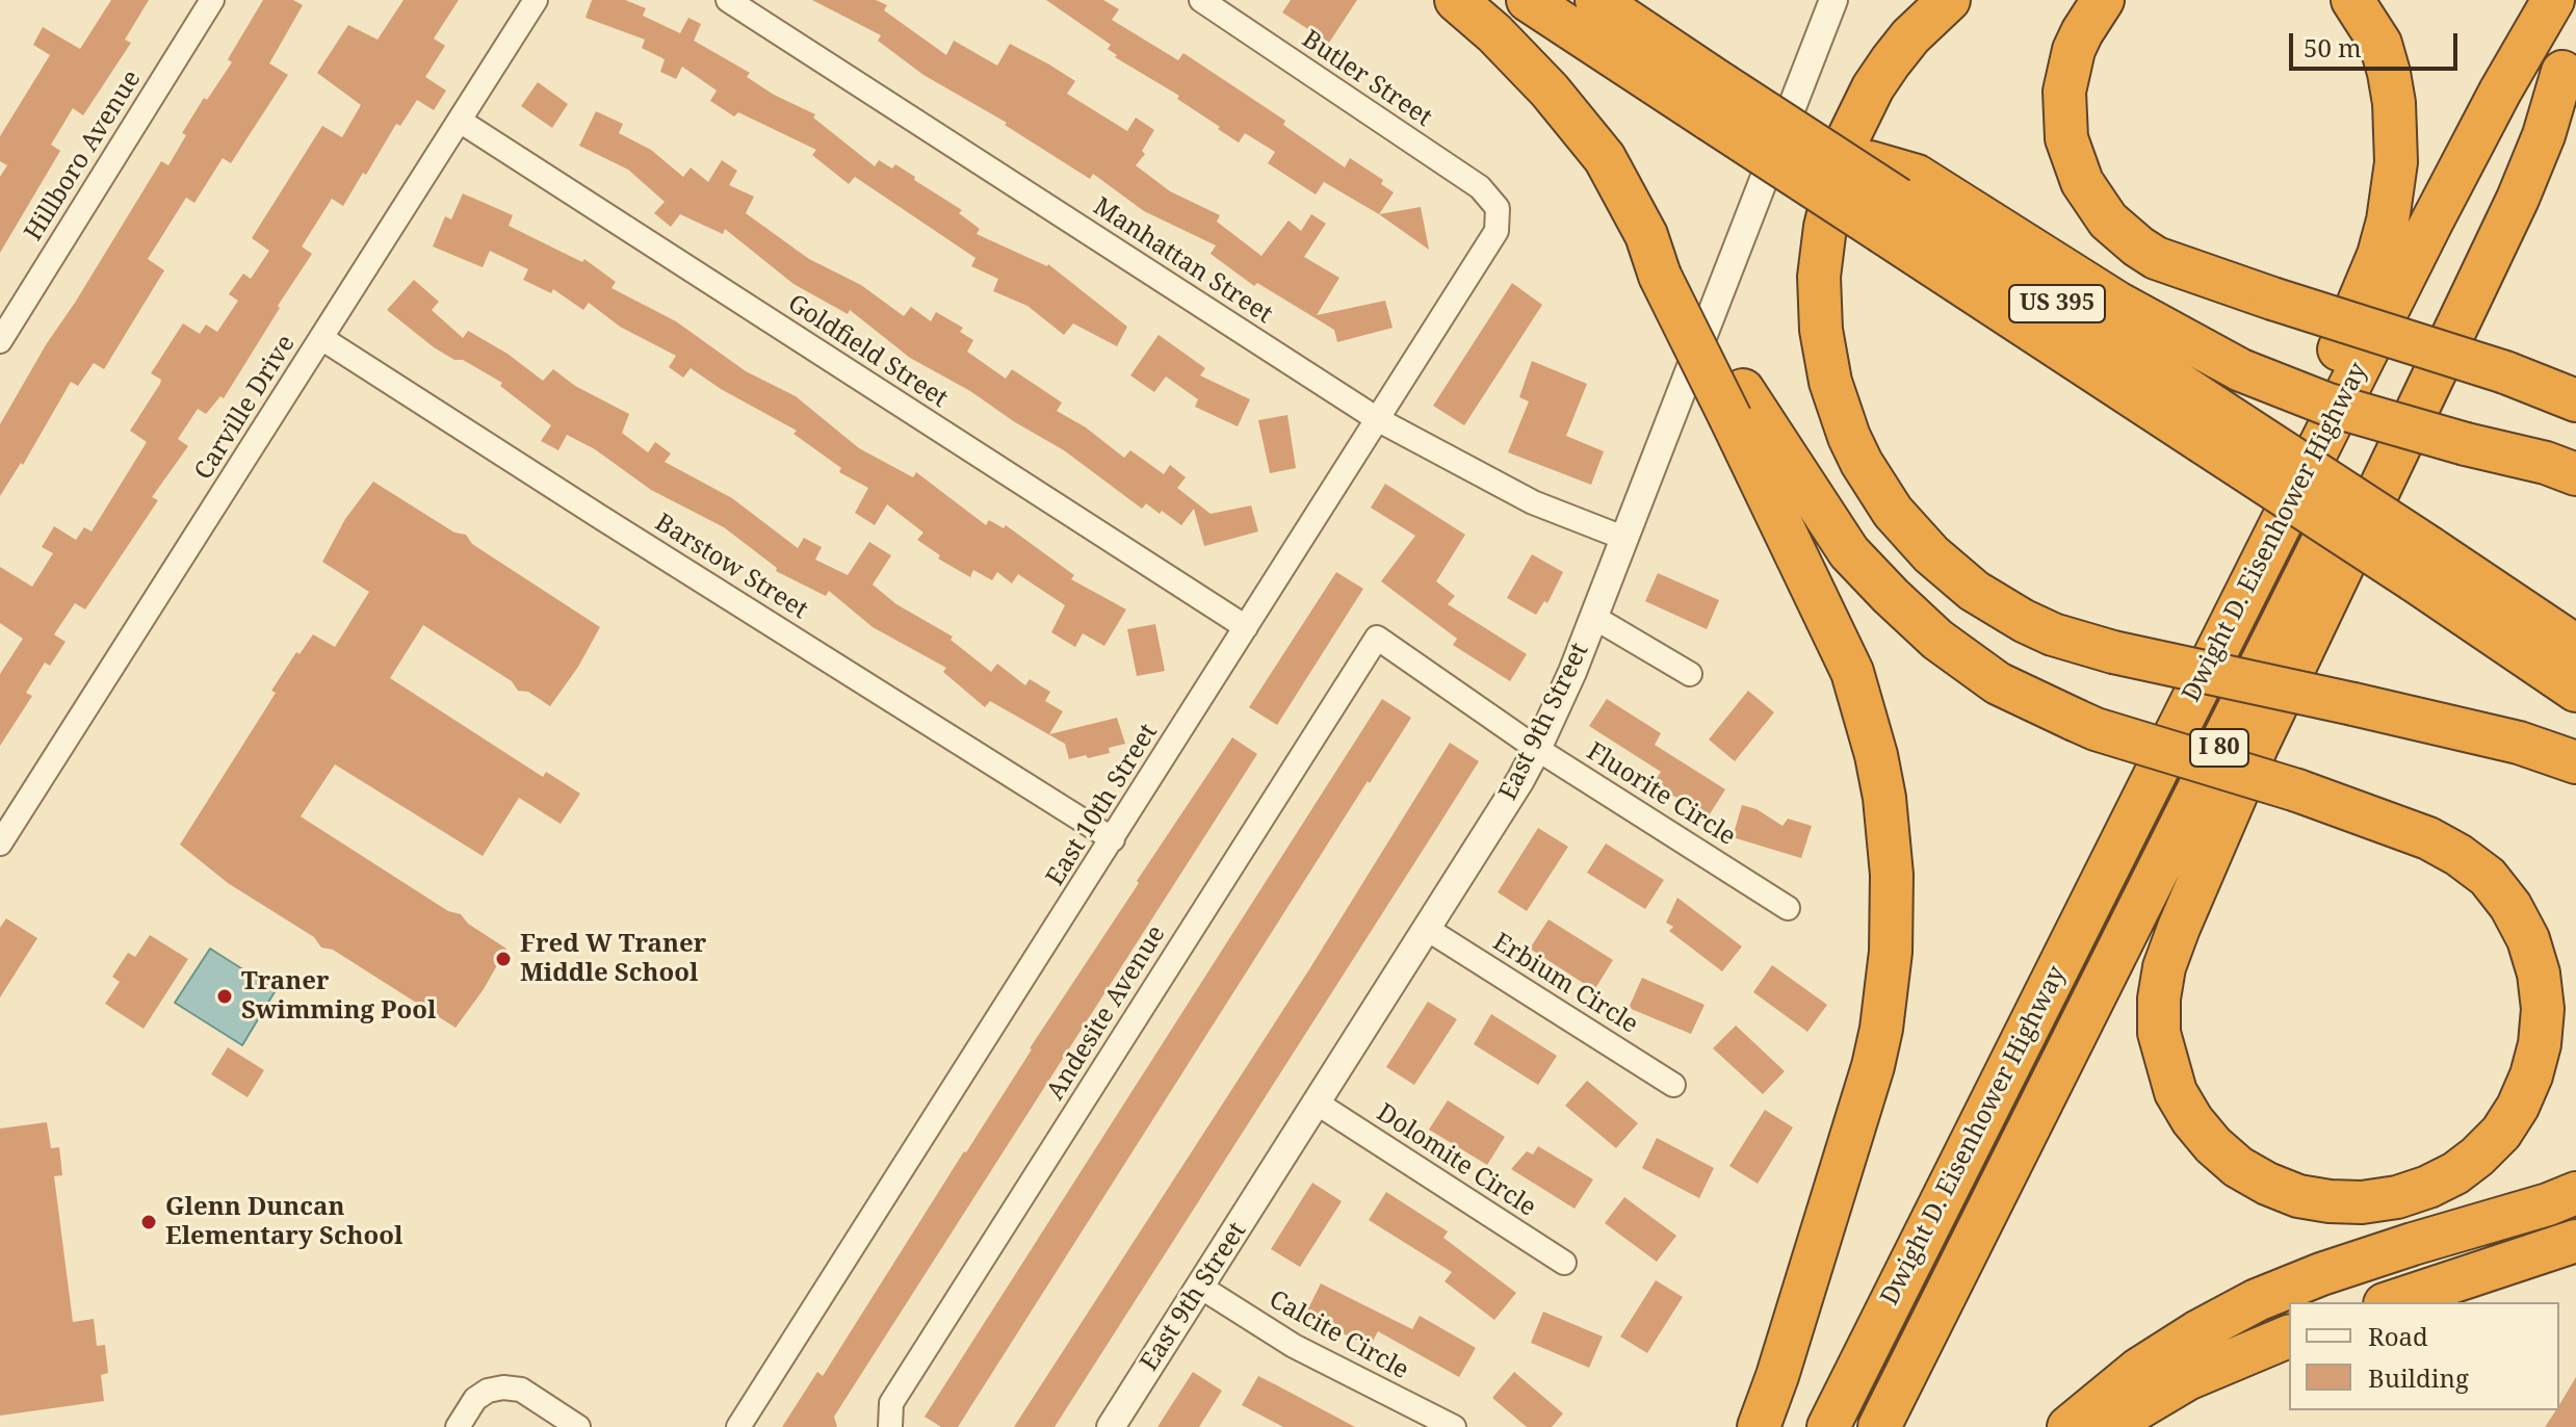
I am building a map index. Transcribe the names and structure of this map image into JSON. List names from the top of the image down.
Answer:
{
  "streets": {
    "highway": ["US 395", "Dwight D. Eisenhower Highway", "I 80"],
    "street": [
      "Butler Street",
      "Hillboro Avenue",
      "Manhattan Street",
      "Goldfield Street",
      "Carville Drive",
      "Barstow Street",
      "East 9th Street",
      "Fluorite Circle",
      "East 10th Street",
      "Erbium Circle",
      "Andesite Avenue",
      "Dolomite Circle",
      "Calcite Circle"
    ]
  },
  "crossings": [
    ["Butler Street", "East 10th Street"],
    ["Manhattan Street", "East 9th Street"],
    ["Manhattan Street", "East 10th Street"],
    ["Goldfield Street", "Carville Drive"],
    ["Goldfield Street", "East 10th Street"],
    ["Carville Drive", "Barstow Street"],
    ["Barstow Street", "East 10th Street"],
    ["East 9th Street", "Fluorite Circle"],
    ["East 9th Street", "Erbium Circle"],
    ["East 9th Street", "Dolomite Circle"],
    ["East 9th Street", "Calcite Circle"],
    ["Fluorite Circle", "Andesite Avenue"]
  ],
  "places": ["Fred W Traner Middle School", "Traner Swimming Pool", "Glenn Duncan Elementary School"],
  "legend": ["Road", "Building"],
  "scale_bar": "50 m"
}
